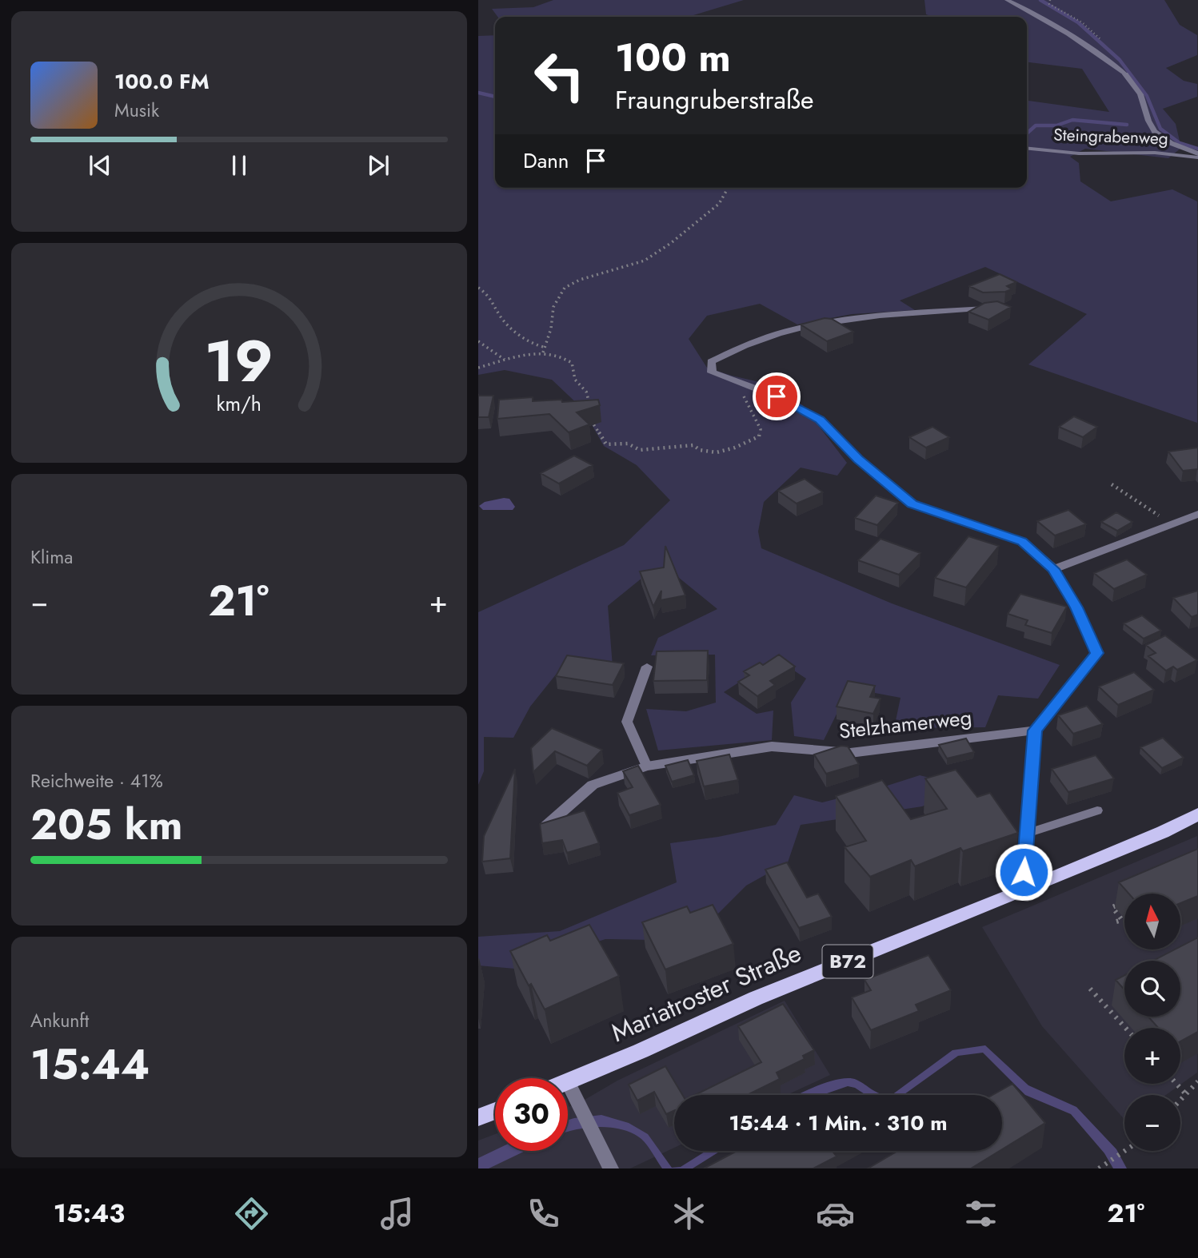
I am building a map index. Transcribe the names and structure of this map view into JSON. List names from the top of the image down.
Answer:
{
  "streets": {
    "main road": ["B72", "Mariatroster Straße"],
    "street": ["Steingrabenweg", "Stelzhamerweg"]
  },
  "north": "top",
  "page": {
    "turn": ["100 m", "Fraungruberstraße"],
    "song": ["100.0 FM", "Musik"],
    "then": "Dann",
    "tile": [
      "Klima",
      ["Reichweite · 41%", "205 km"],
      ["Ankunft", "15:44"]
    ],
    "heat": ["−", "21°", "+"],
    "map_buttons": ["+", "−"],
    "limit": "30",
    "trip": "15:44 · 1 Min. · 310 m",
    "tabs": ["15:43", "21°"],
    "gauge": ["19", "km/h"]
  }
}
